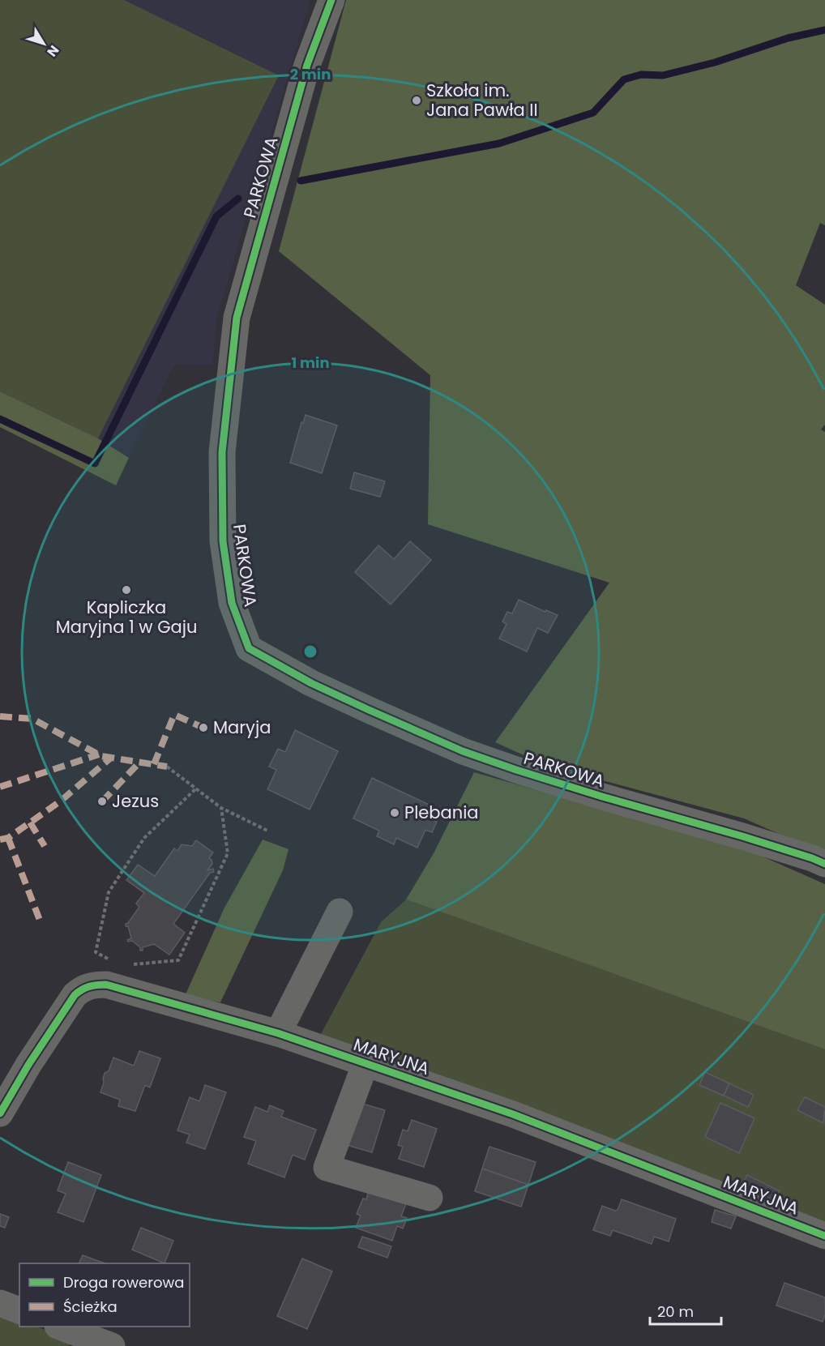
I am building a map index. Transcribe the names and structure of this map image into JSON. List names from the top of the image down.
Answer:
{
  "streets": {
    "street": ["PARKOWA", "MARYJNA"]
  },
  "places": [
    "Szkoła im. Jana Pawła II",
    "Kapliczka Maryjna 1 w Gaju",
    "Maryja",
    "Jezus",
    "Plebania"
  ],
  "legend": ["Droga rowerowa", "Ścieżka"],
  "scale_bar": "20 m",
  "north": "bottom right",
  "rings": ["2 min", "1 min"]
}
